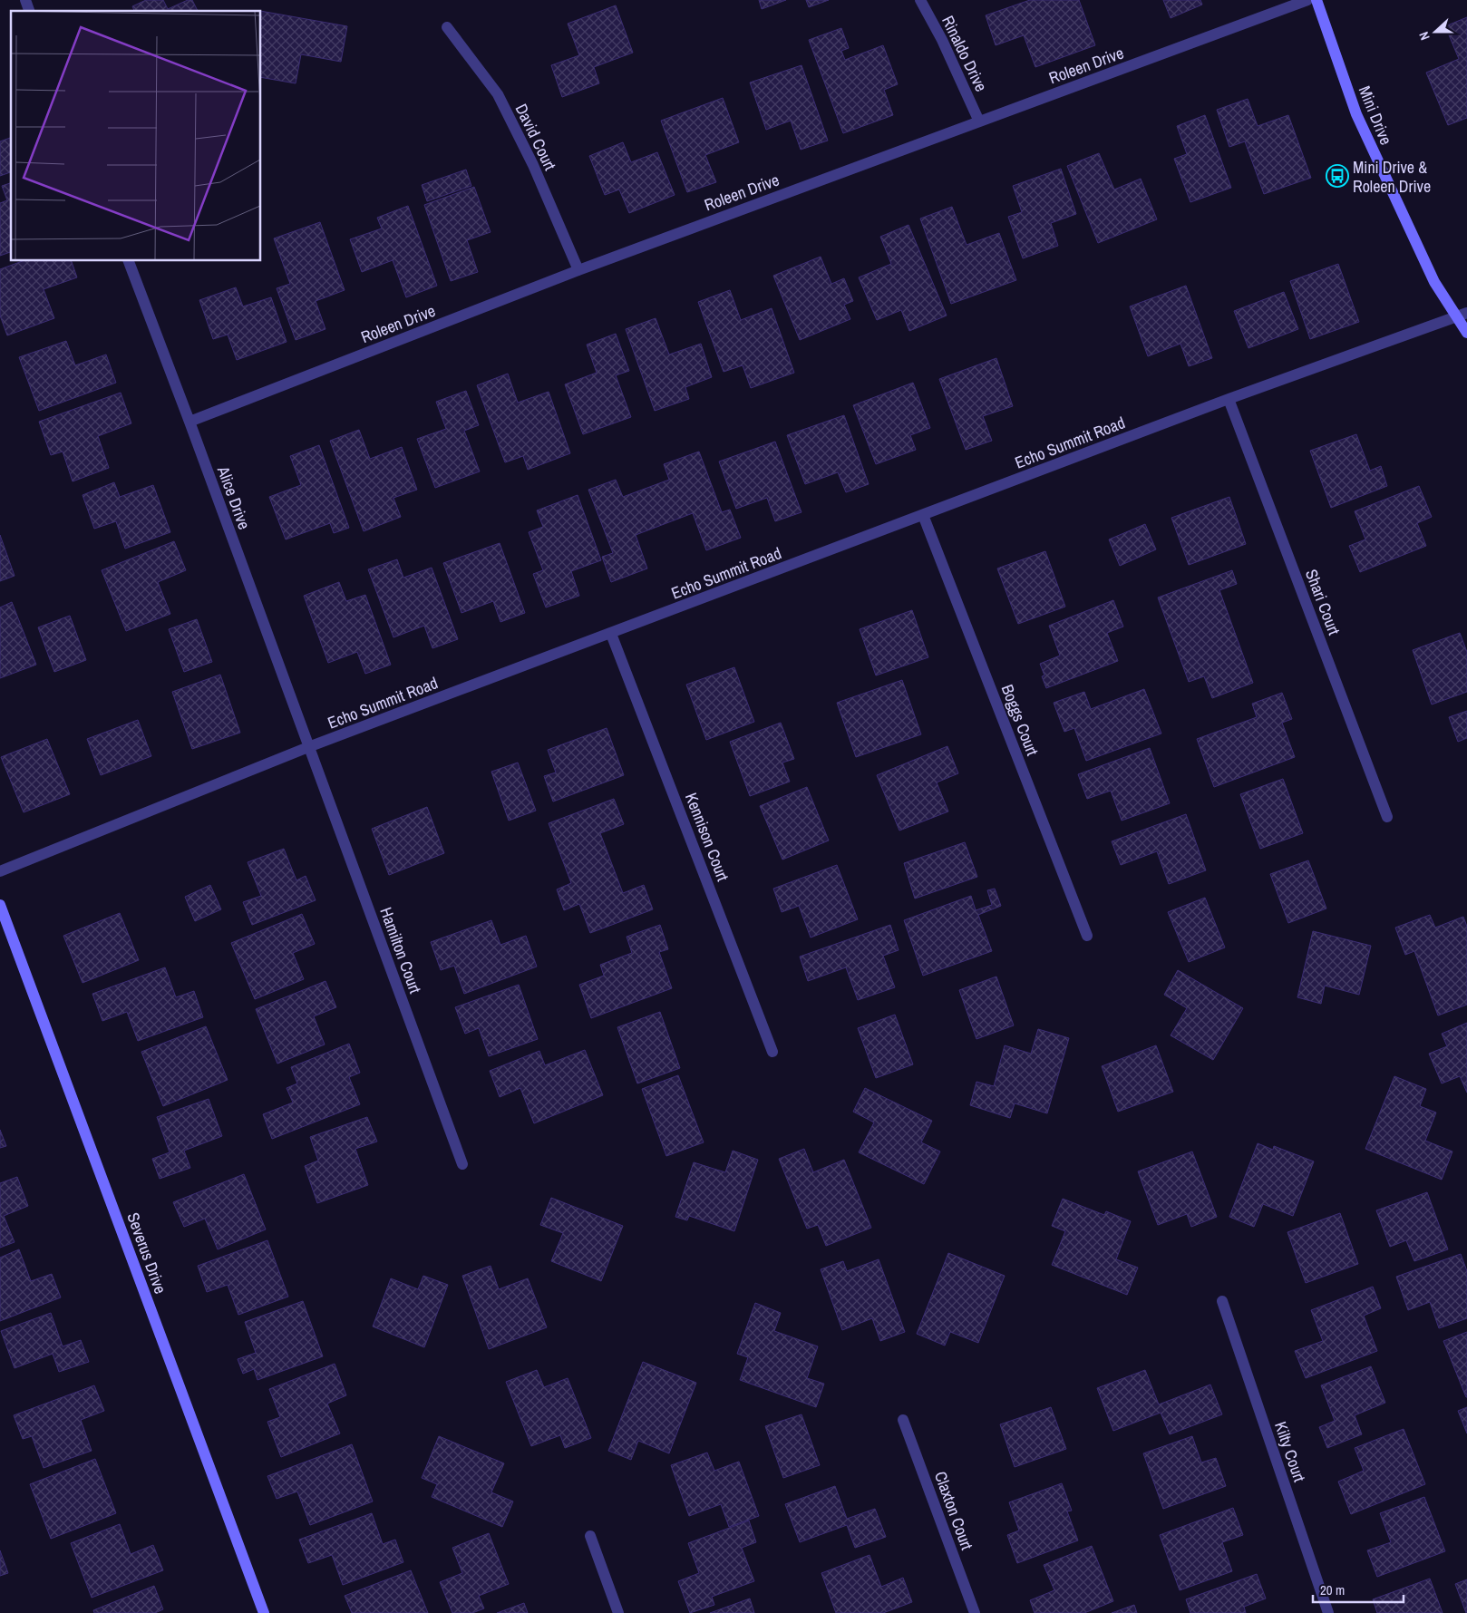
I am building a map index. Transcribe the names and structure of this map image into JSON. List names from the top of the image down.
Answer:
{
  "streets": {
    "street": [
      "Rinaldo Drive",
      "Roleen Drive",
      "Mini Drive",
      "David Court",
      "Echo Summit Road",
      "Alice Drive",
      "Shari Court",
      "Boggs Court",
      "Kennison Court",
      "Hamilton Court",
      "Severus Drive",
      "Kilty Court",
      "Claxton Court"
    ]
  },
  "crossings": [
    ["Rinaldo Drive", "Roleen Drive"],
    ["Roleen Drive", "David Court"],
    ["Roleen Drive", "Alice Drive"],
    ["Mini Drive", "Echo Summit Road"],
    ["Echo Summit Road", "Alice Drive"],
    ["Echo Summit Road", "Shari Court"],
    ["Echo Summit Road", "Boggs Court"],
    ["Echo Summit Road", "Kennison Court"],
    ["Echo Summit Road", "Hamilton Court"],
    ["Alice Drive", "Hamilton Court"]
  ],
  "places": {
    "bus stop": ["Mini Drive & Roleen Drive"]
  },
  "scale_bar": "20 m",
  "north": "left"
}
